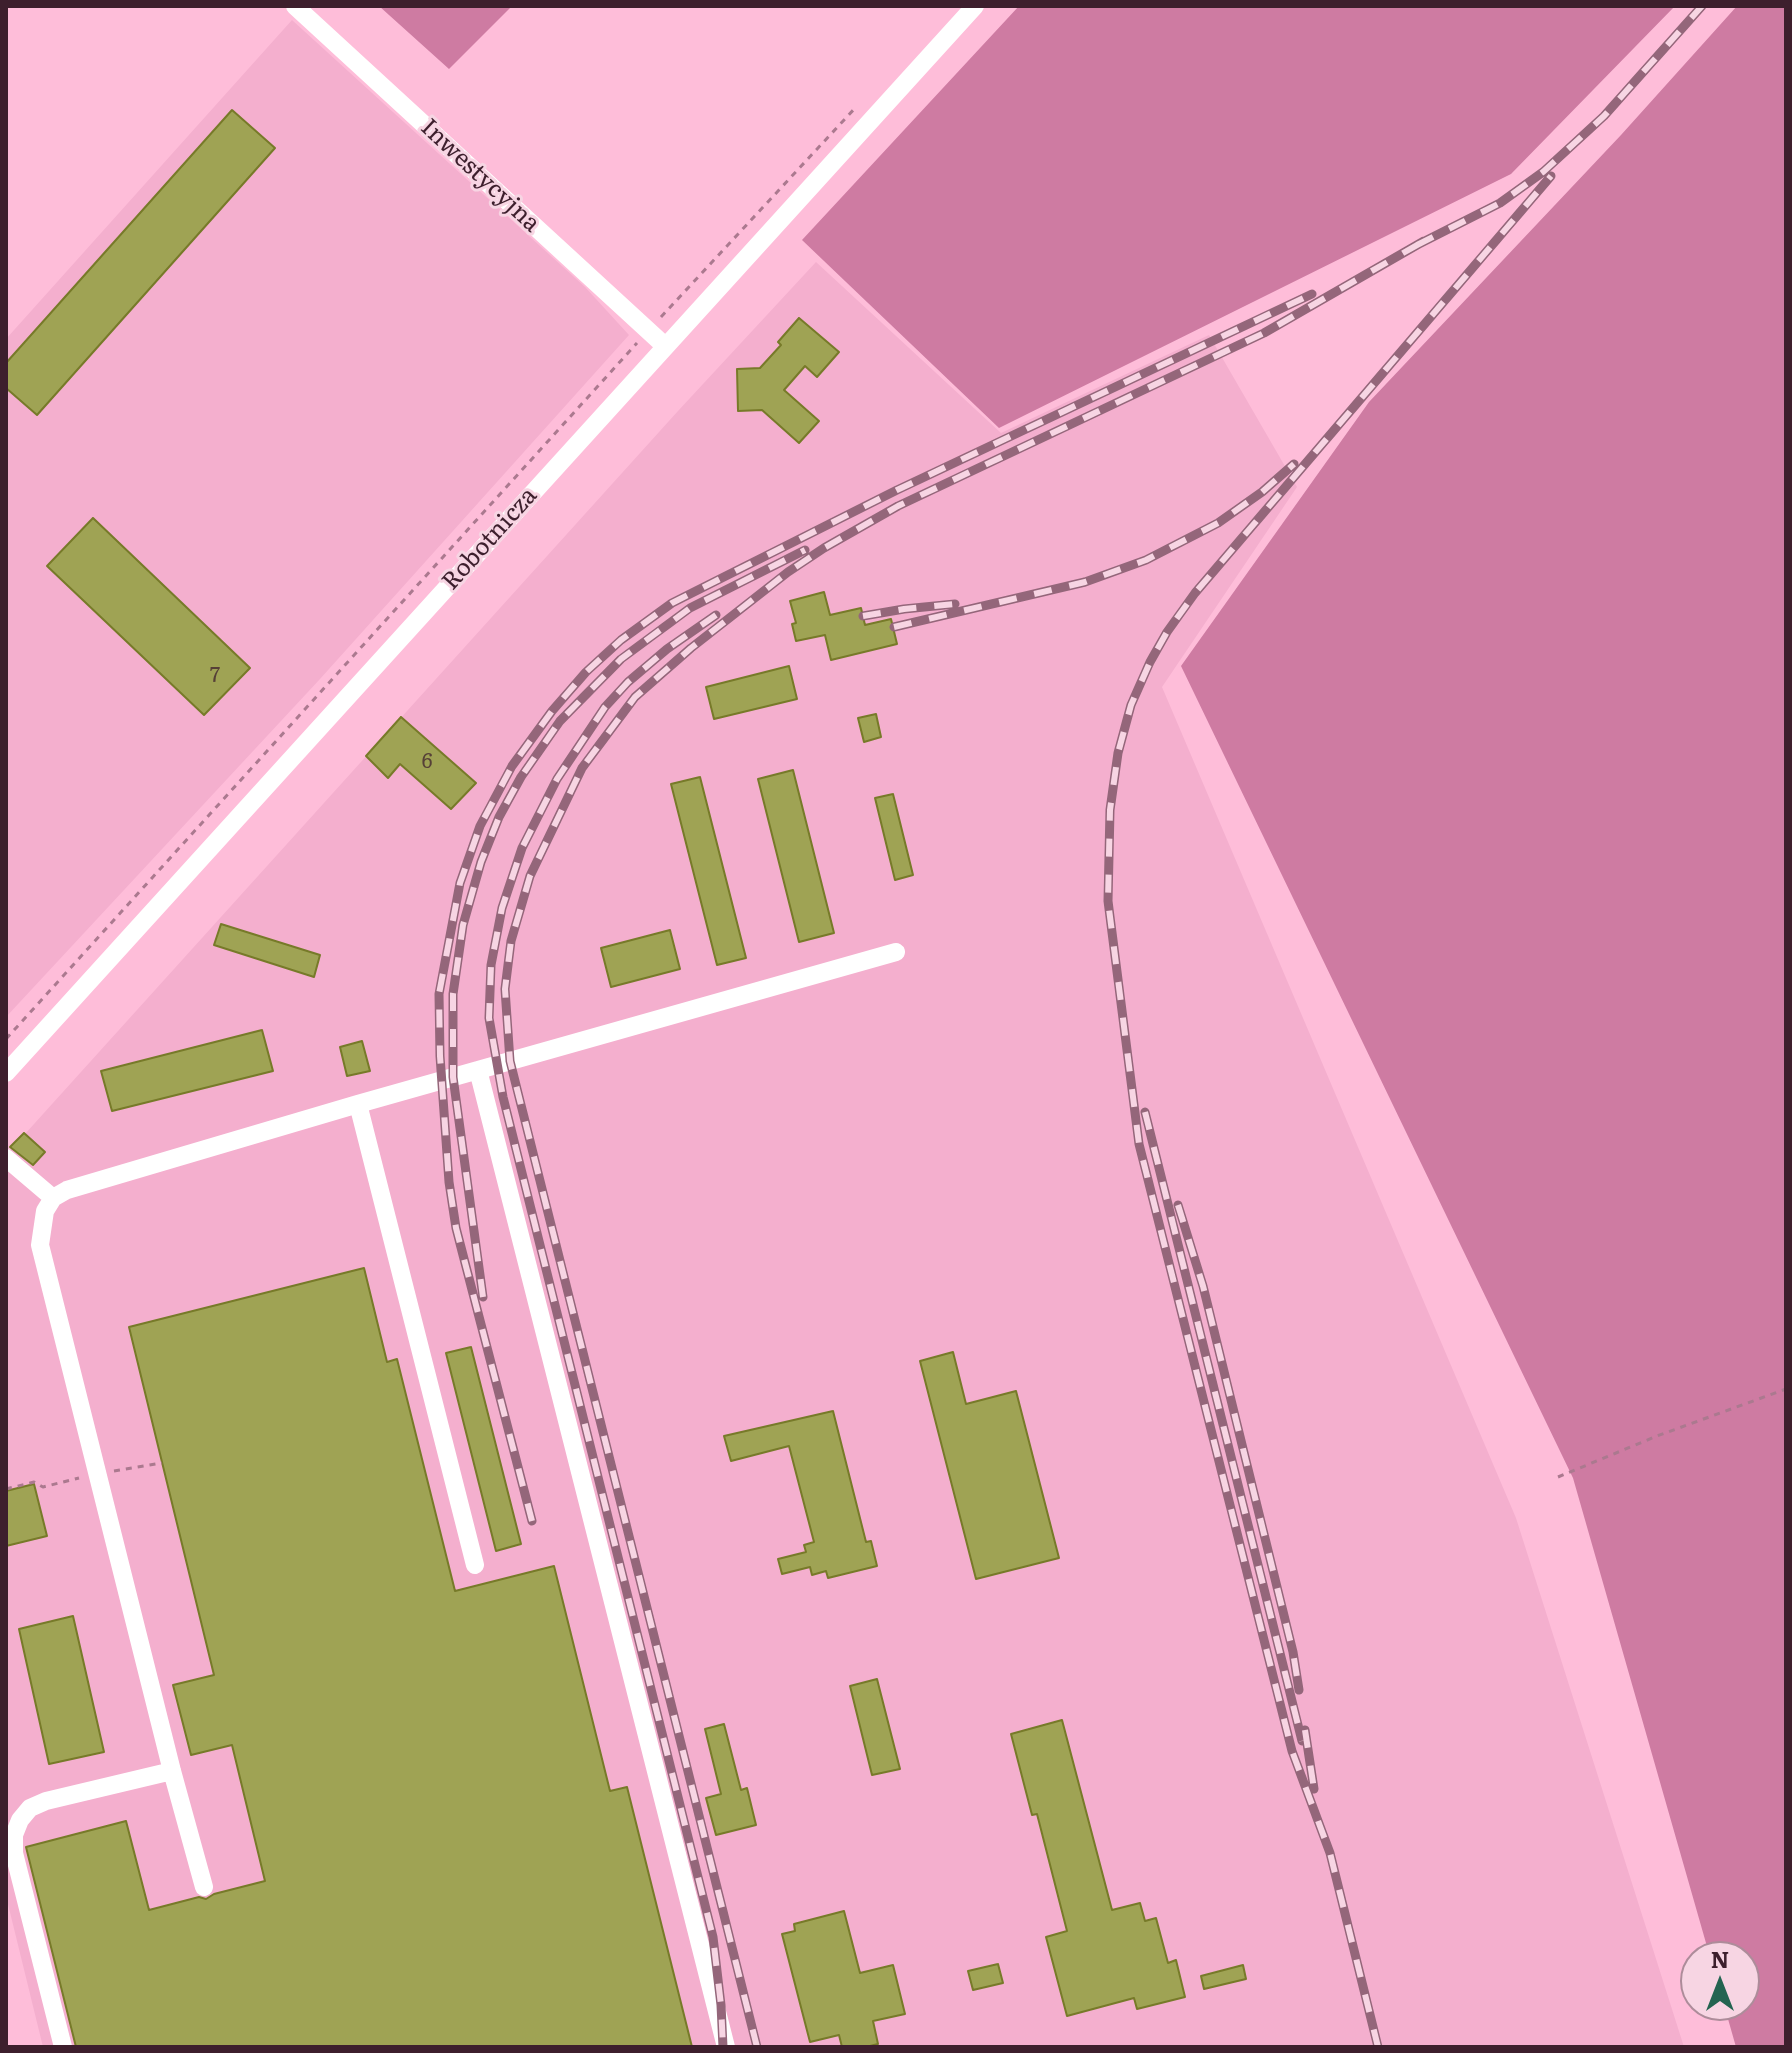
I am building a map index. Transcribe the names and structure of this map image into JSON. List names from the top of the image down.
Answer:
{
  "streets": {
    "street": ["Inwestycyjna", "Robotnicza"]
  },
  "crossings": [
    ["Inwestycyjna", "Robotnicza"]
  ],
  "house_numbers": ["7", "6"],
  "north": "top"
}
